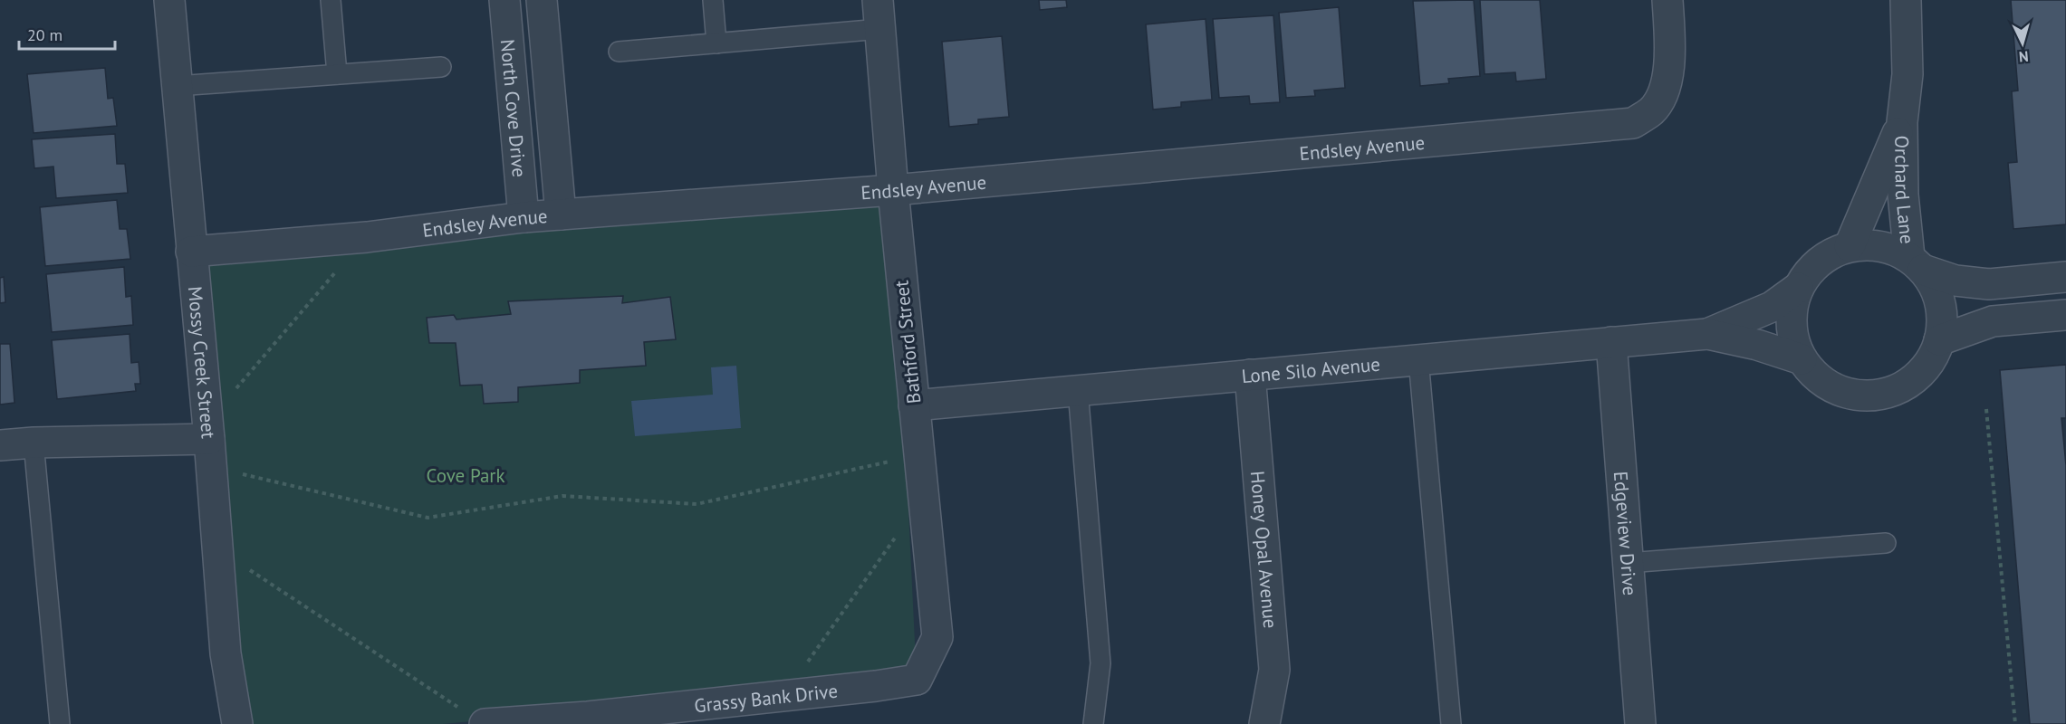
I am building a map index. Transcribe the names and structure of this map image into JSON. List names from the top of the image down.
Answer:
{
  "streets": {
    "street": [
      "North Cove Drive",
      "Endsley Avenue",
      "Orchard Lane",
      "Bathford Street",
      "Mossy Creek Street",
      "Lone Silo Avenue",
      "Edgeview Drive",
      "Honey Opal Avenue",
      "Grassy Bank Drive"
    ]
  },
  "crossings": [
    ["North Cove Drive", "Endsley Avenue"],
    ["Endsley Avenue", "Bathford Street"],
    ["Endsley Avenue", "Mossy Creek Street"],
    ["Orchard Lane", "Lone Silo Avenue"],
    ["Bathford Street", "Lone Silo Avenue"],
    ["Bathford Street", "Grassy Bank Drive"],
    ["Lone Silo Avenue", "Edgeview Drive"],
    ["Lone Silo Avenue", "Honey Opal Avenue"]
  ],
  "parks": ["Cove Park"],
  "scale_bar": "20 m",
  "north": "bottom"
}
